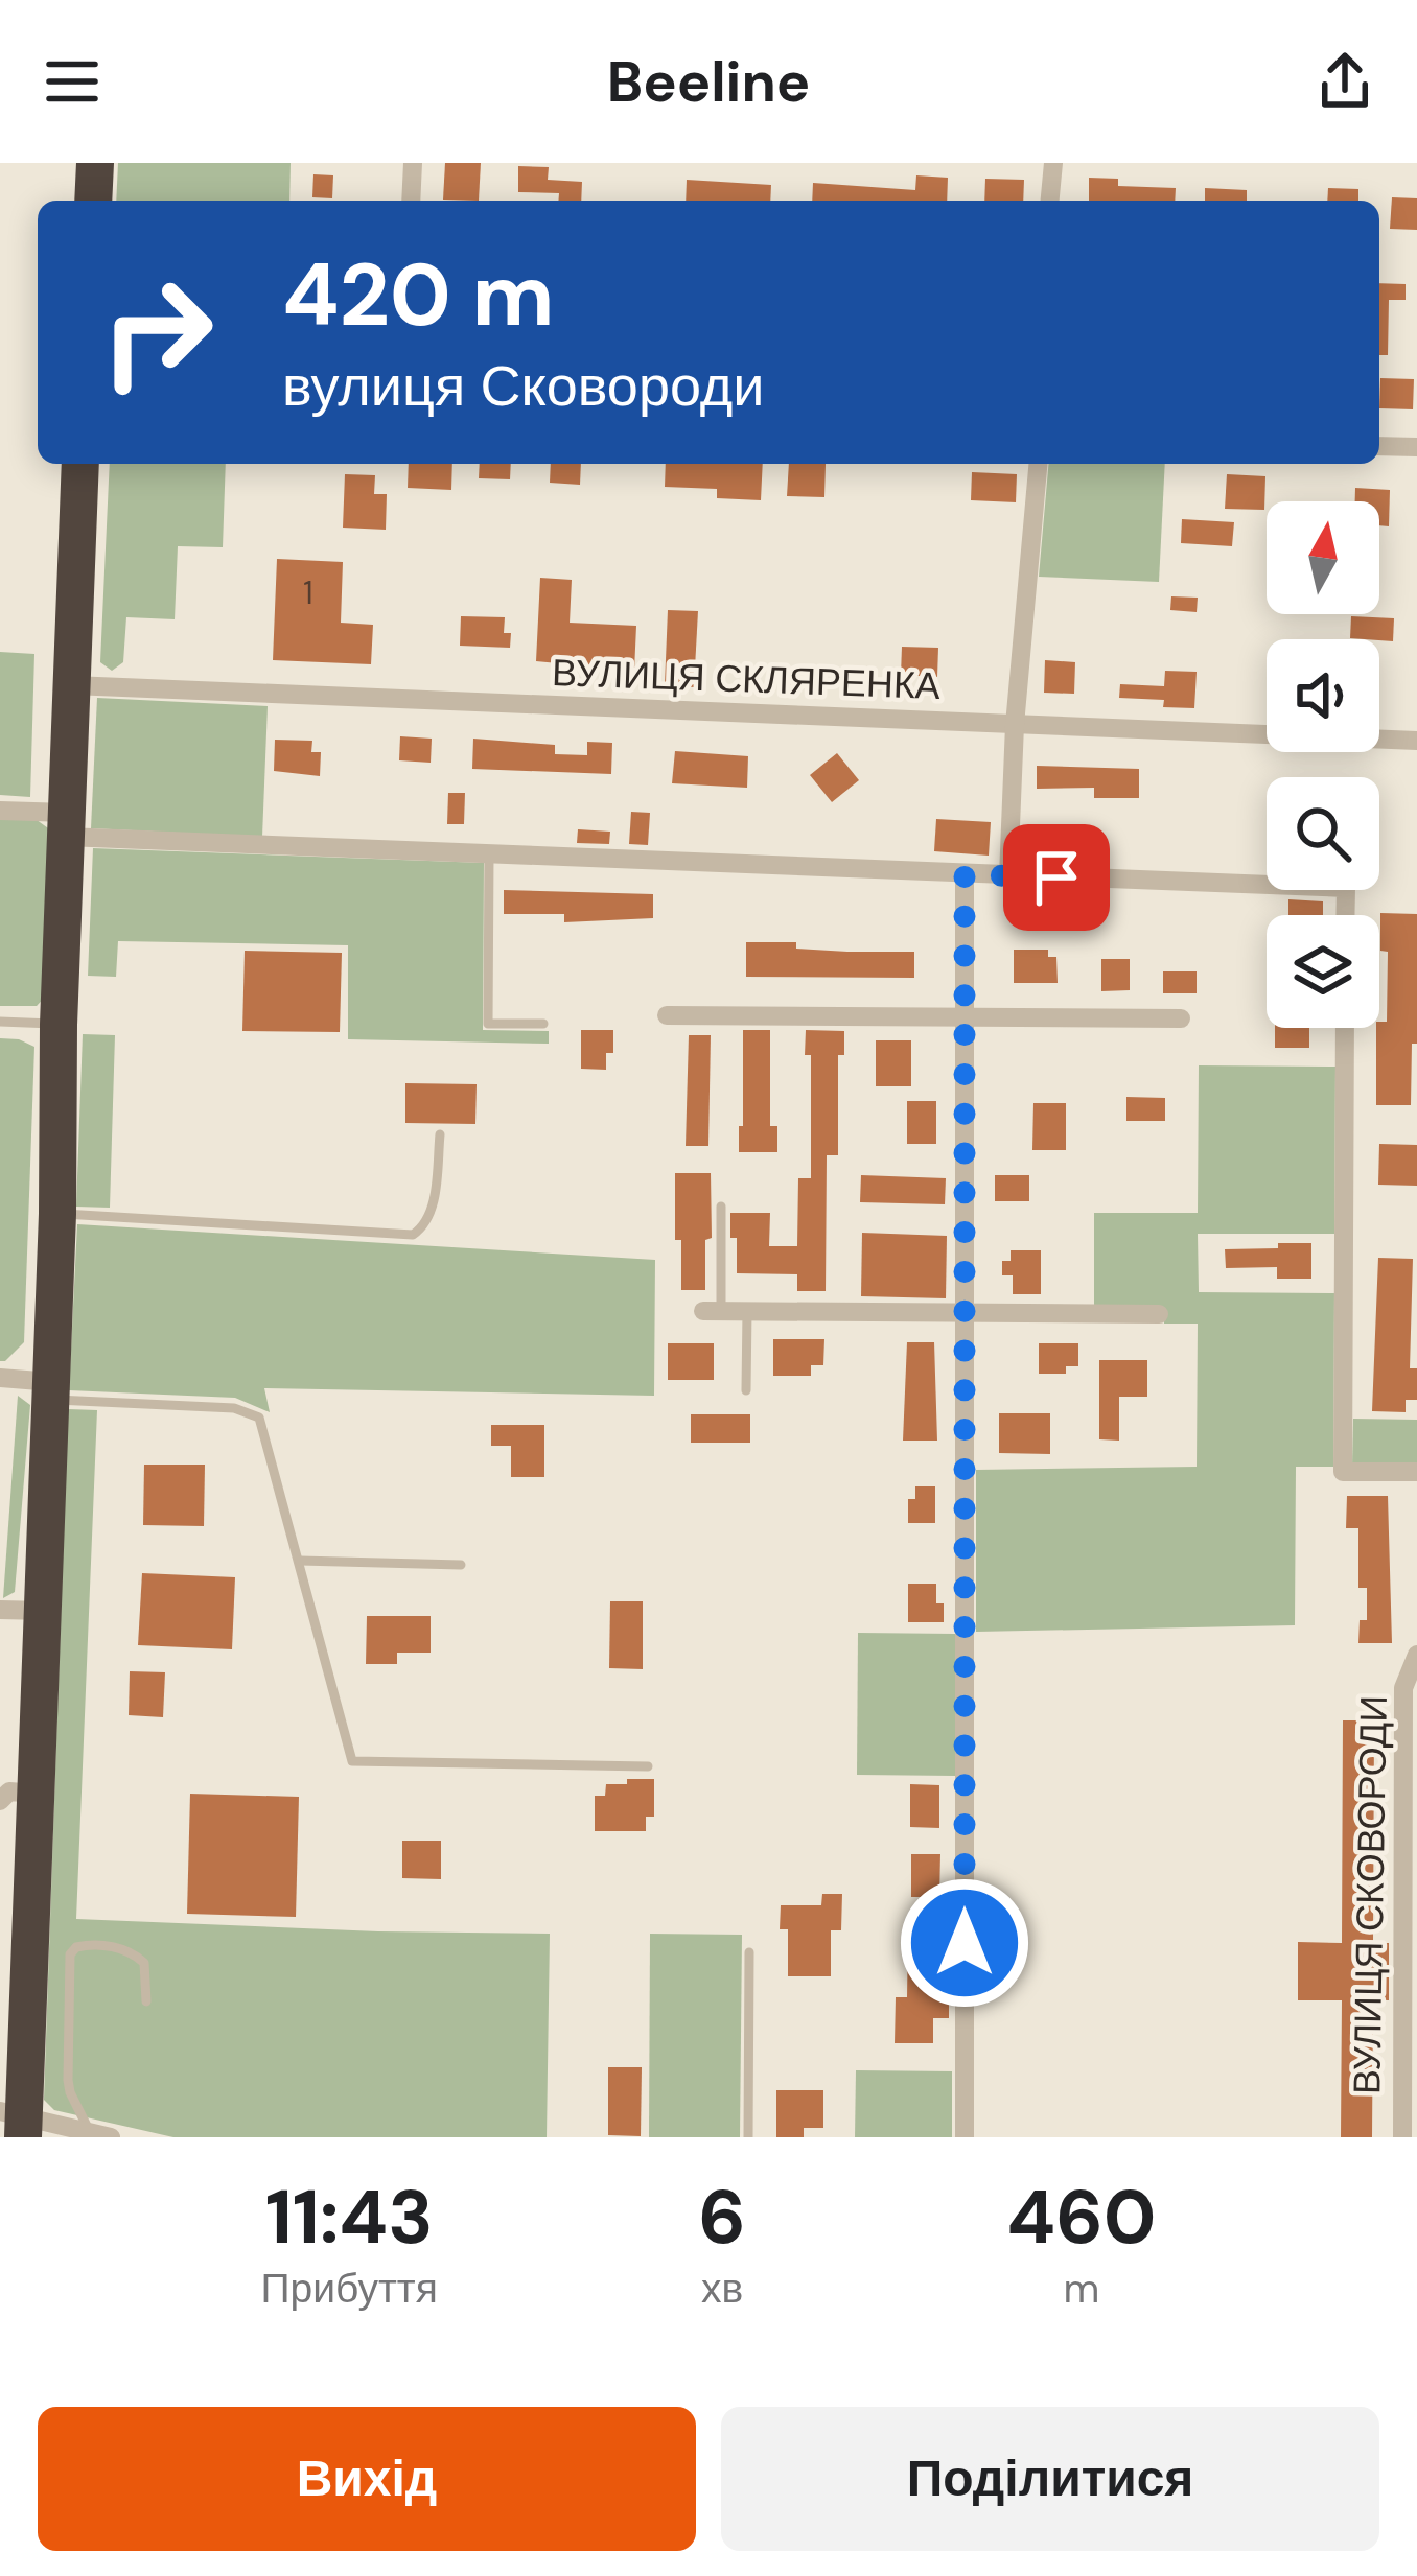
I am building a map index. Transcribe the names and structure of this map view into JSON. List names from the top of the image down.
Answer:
{
  "streets": {
    "street": ["ВУЛИЦЯ СКЛЯРЕНКА", "ВУЛИЦЯ СКОВОРОДИ"]
  },
  "house_numbers": ["1"],
  "north": "top",
  "page": {
    "header": "Beeline",
    "turn": ["420 m", "вулиця Сковороди"],
    "eta": [
      "11:43",
      "Прибуття",
      "6",
      "хв",
      "460",
      "m"
    ],
    "buttons": ["Вихід", "Поділитися"]
  }
}
